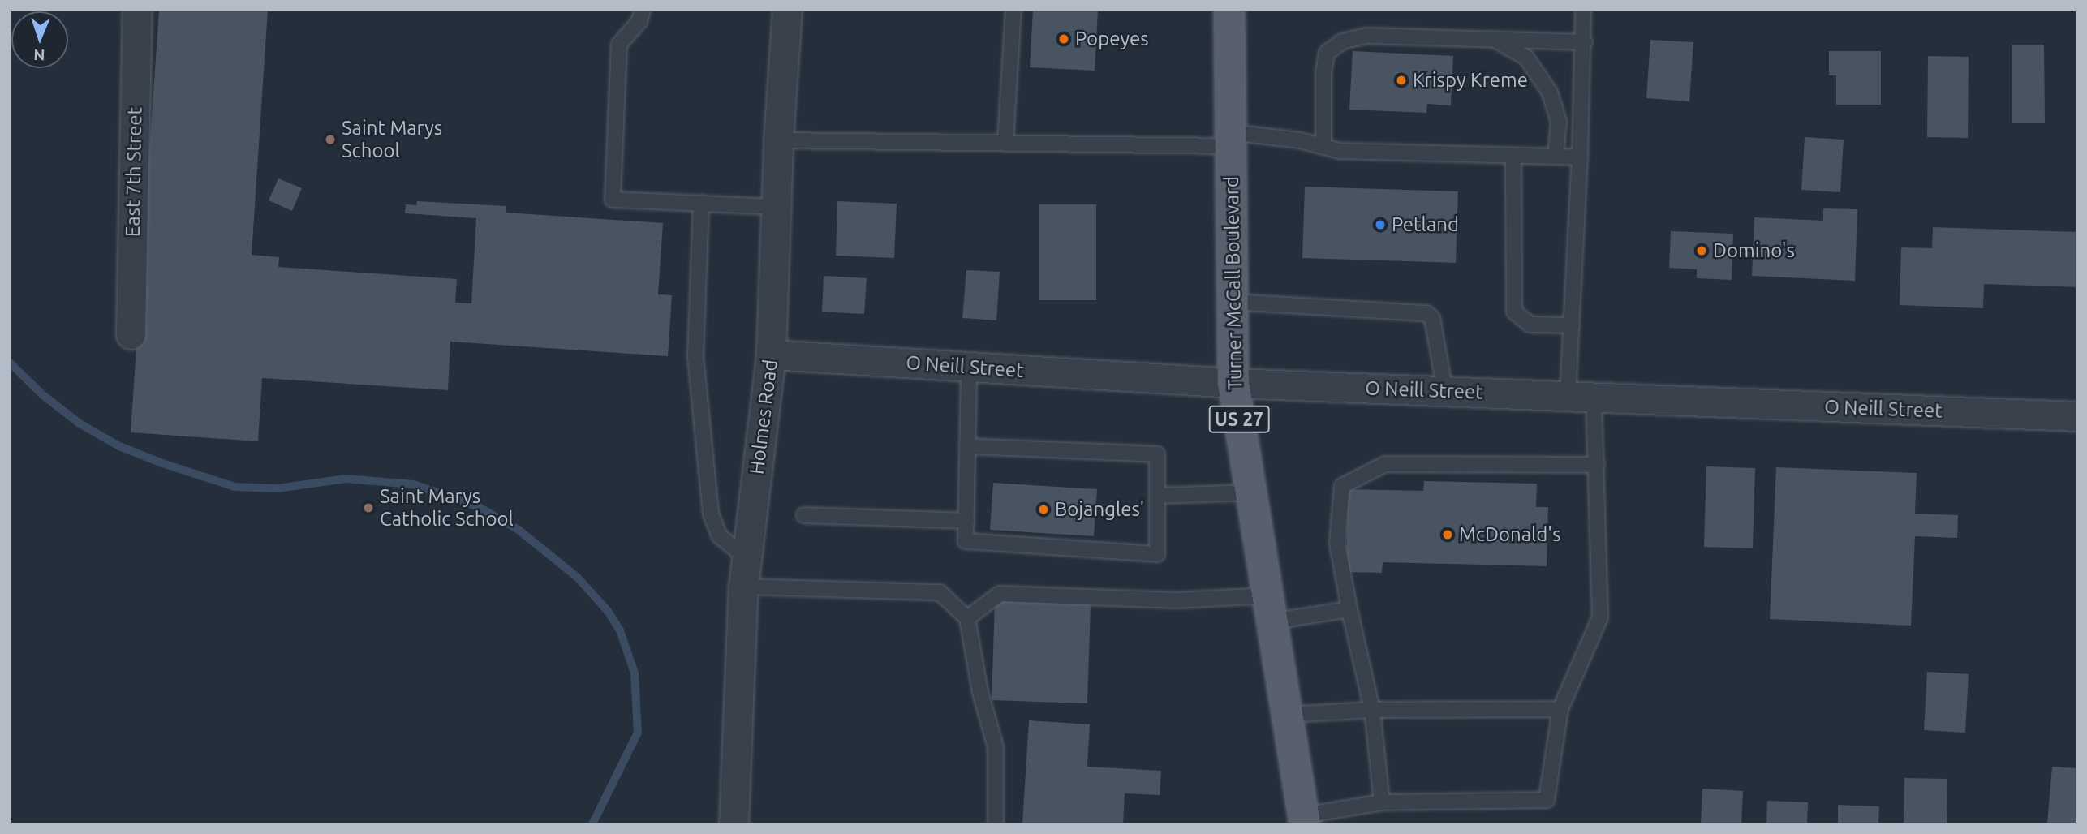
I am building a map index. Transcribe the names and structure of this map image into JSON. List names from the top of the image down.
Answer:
{
  "streets": {
    "main road": ["Turner McCall Boulevard", "US 27"],
    "street": ["East 7th Street", "O Neill Street", "Holmes Road"]
  },
  "crossings": [
    ["Turner McCall Boulevard", "O Neill Street"],
    ["O Neill Street", "Holmes Road"]
  ],
  "places": [
    "Popeyes",
    "Krispy Kreme",
    "Saint Marys School",
    "Petland",
    "Domino's",
    "Saint Marys Catholic School",
    "Bojangles'",
    "McDonald's"
  ],
  "north": "bottom"
}
